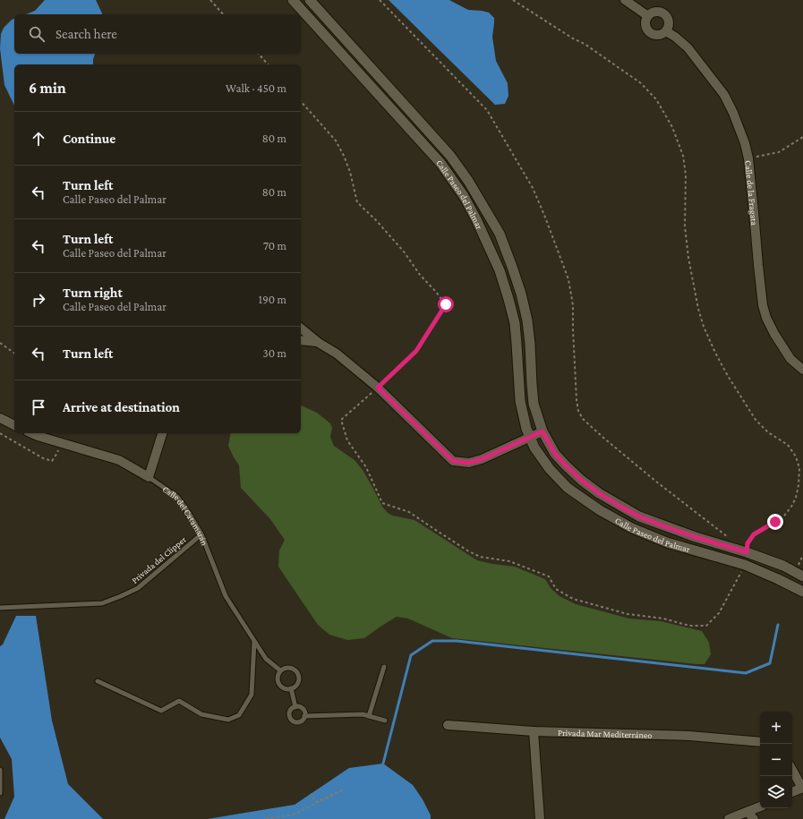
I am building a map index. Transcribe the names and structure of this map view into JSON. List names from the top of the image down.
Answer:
{
  "streets": {
    "street": [
      "Calle de la Fragata",
      "Calle Paseo del Palmar",
      "Calle del Catamarán",
      "Privada Mar Mediterráneo"
    ],
    "lane": ["Privada del Clipper"]
  },
  "crossings": [
    ["Calle del Catamarán", "Privada del Clipper"]
  ],
  "page": {
    "search": "Search here",
    "heading": ["6 min", "Walk · 450 m"],
    "list": [
      ["Continue", "80 m"],
      ["Turn left", "Calle Paseo del Palmar", "80 m"],
      ["Turn left", "Calle Paseo del Palmar", "70 m"],
      ["Turn right", "Calle Paseo del Palmar", "190 m"],
      ["Turn left", "30 m"],
      "Arrive at destination"
    ],
    "map_buttons": ["+", "−"]
  }
}
